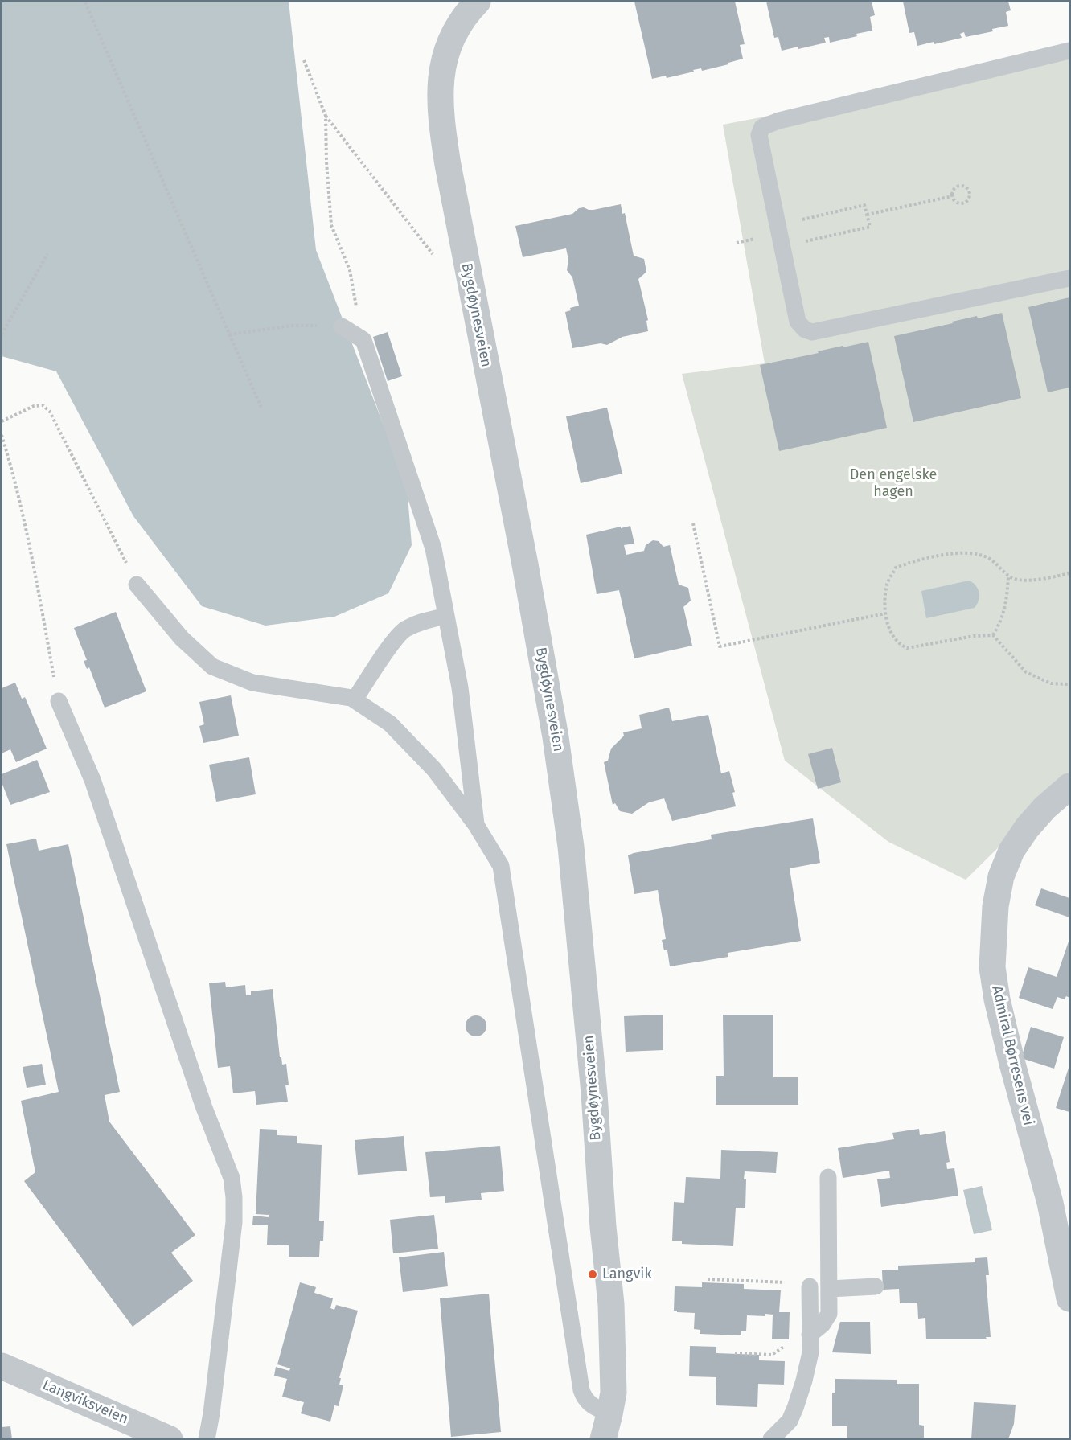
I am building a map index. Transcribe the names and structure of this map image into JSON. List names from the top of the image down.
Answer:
{
  "streets": {
    "street": ["Bygdøynesveien", "Admiral Børresens vei", "Langviksveien"]
  },
  "parks": ["Den engelske hagen"],
  "places": ["Langvik"]
}
